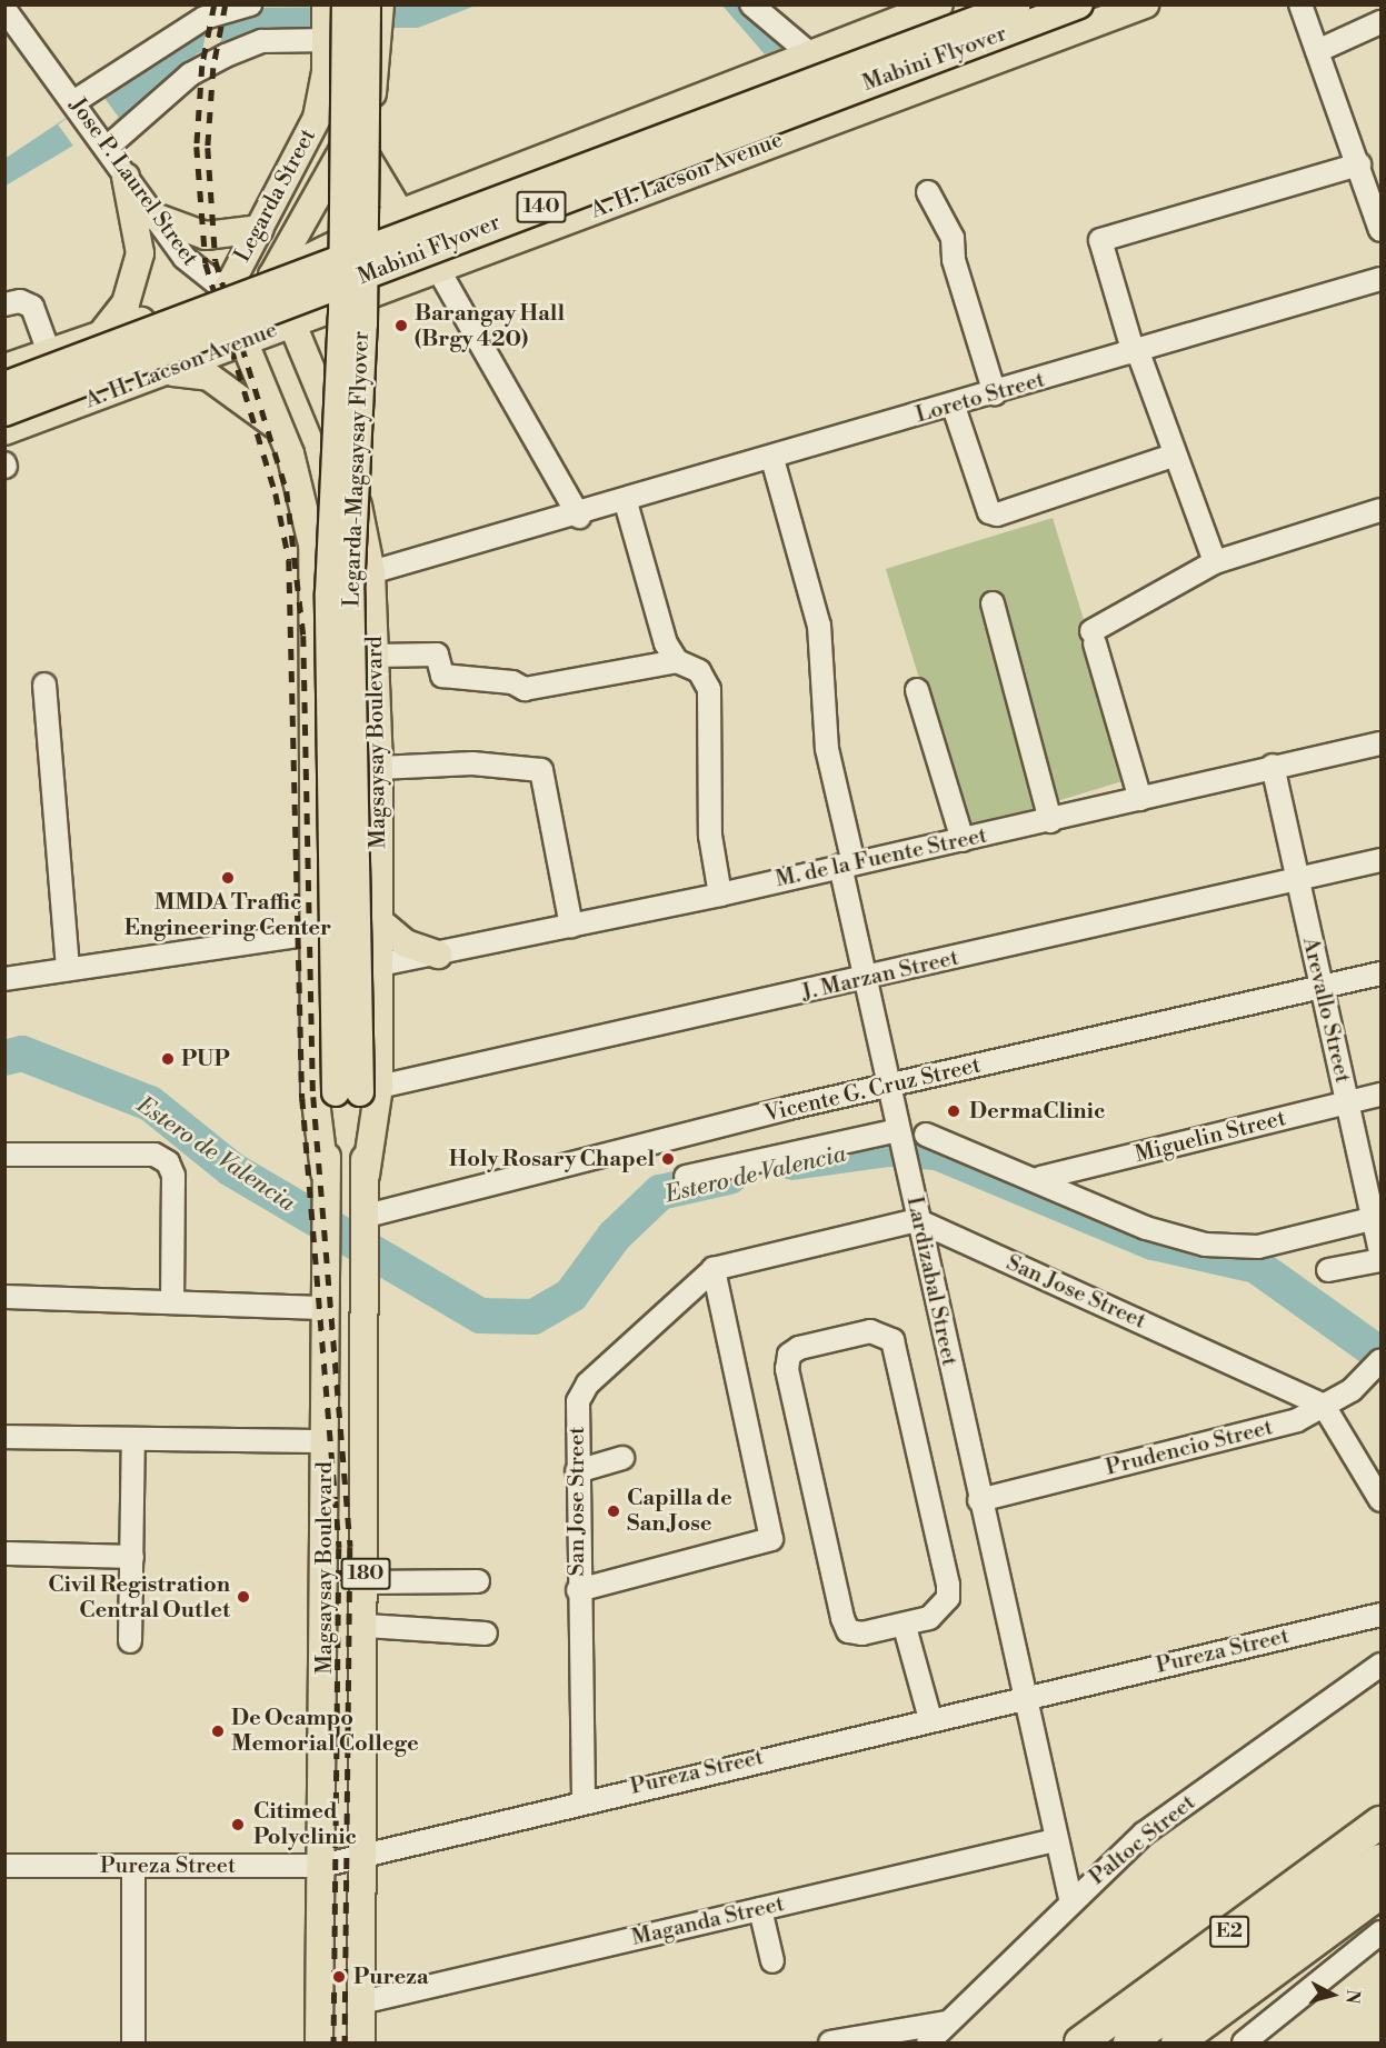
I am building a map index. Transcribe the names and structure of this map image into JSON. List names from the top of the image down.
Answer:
{
  "streets": {
    "highway": ["E2"],
    "main road": [
      "Mabini Flyover",
      "A. H. Lacson Avenue",
      "Legarda Street",
      "140",
      "Legarda-Magsaysay Flyover",
      "Magsaysay Boulevard",
      "180"
    ],
    "street": [
      "Jose P. Laurel Street",
      "Loreto Street",
      "M. de la Fuente Street",
      "J. Marzan Street",
      "Arevallo Street",
      "Vicente G. Cruz Street",
      "Miguelin Street",
      "Lardizabal Street",
      "San Jose Street",
      "Prudencio Street",
      "Pureza Street",
      "Paltoc Street",
      "Maganda Street"
    ]
  },
  "crossings": [
    ["A. H. Lacson Avenue", "Jose P. Laurel Street"],
    ["A. H. Lacson Avenue", "Legarda Street"],
    ["A. H. Lacson Avenue", "Magsaysay Boulevard"],
    ["Jose P. Laurel Street", "Legarda Street"],
    ["Jose P. Laurel Street", "140"],
    ["Jose P. Laurel Street", "Magsaysay Boulevard"],
    ["Legarda Street", "140"],
    ["Legarda Street", "Magsaysay Boulevard"],
    ["Loreto Street", "Magsaysay Boulevard"],
    ["Loreto Street", "Lardizabal Street"],
    ["Legarda-Magsaysay Flyover", "Magsaysay Boulevard"],
    ["Legarda-Magsaysay Flyover", "J. Marzan Street"],
    ["Magsaysay Boulevard", "M. de la Fuente Street"],
    ["Magsaysay Boulevard", "J. Marzan Street"],
    ["Magsaysay Boulevard", "Vicente G. Cruz Street"],
    ["Magsaysay Boulevard", "Pureza Street"],
    ["Magsaysay Boulevard", "Maganda Street"],
    ["M. de la Fuente Street", "Arevallo Street"],
    ["M. de la Fuente Street", "Lardizabal Street"],
    ["J. Marzan Street", "Arevallo Street"],
    ["J. Marzan Street", "Lardizabal Street"],
    ["Arevallo Street", "Vicente G. Cruz Street"],
    ["Arevallo Street", "Miguelin Street"],
    ["Vicente G. Cruz Street", "Lardizabal Street"],
    ["Lardizabal Street", "San Jose Street"],
    ["Lardizabal Street", "Prudencio Street"],
    ["Lardizabal Street", "Pureza Street"],
    ["Lardizabal Street", "Paltoc Street"],
    ["Lardizabal Street", "Maganda Street"],
    ["San Jose Street", "Prudencio Street"],
    ["San Jose Street", "Pureza Street"]
  ],
  "water": ["Estero de Valencia"],
  "places": [
    "Barangay Hall (Brgy 420)",
    "MMDA Traffic Engineering Center",
    "PUP",
    "DermaClinic",
    "Holy Rosary Chapel",
    "Capilla de San Jose",
    "Civil Registration Central Outlet",
    "De Ocampo Memorial College",
    "Citimed Polyclinic",
    "Pureza"
  ],
  "north": "right"
}
